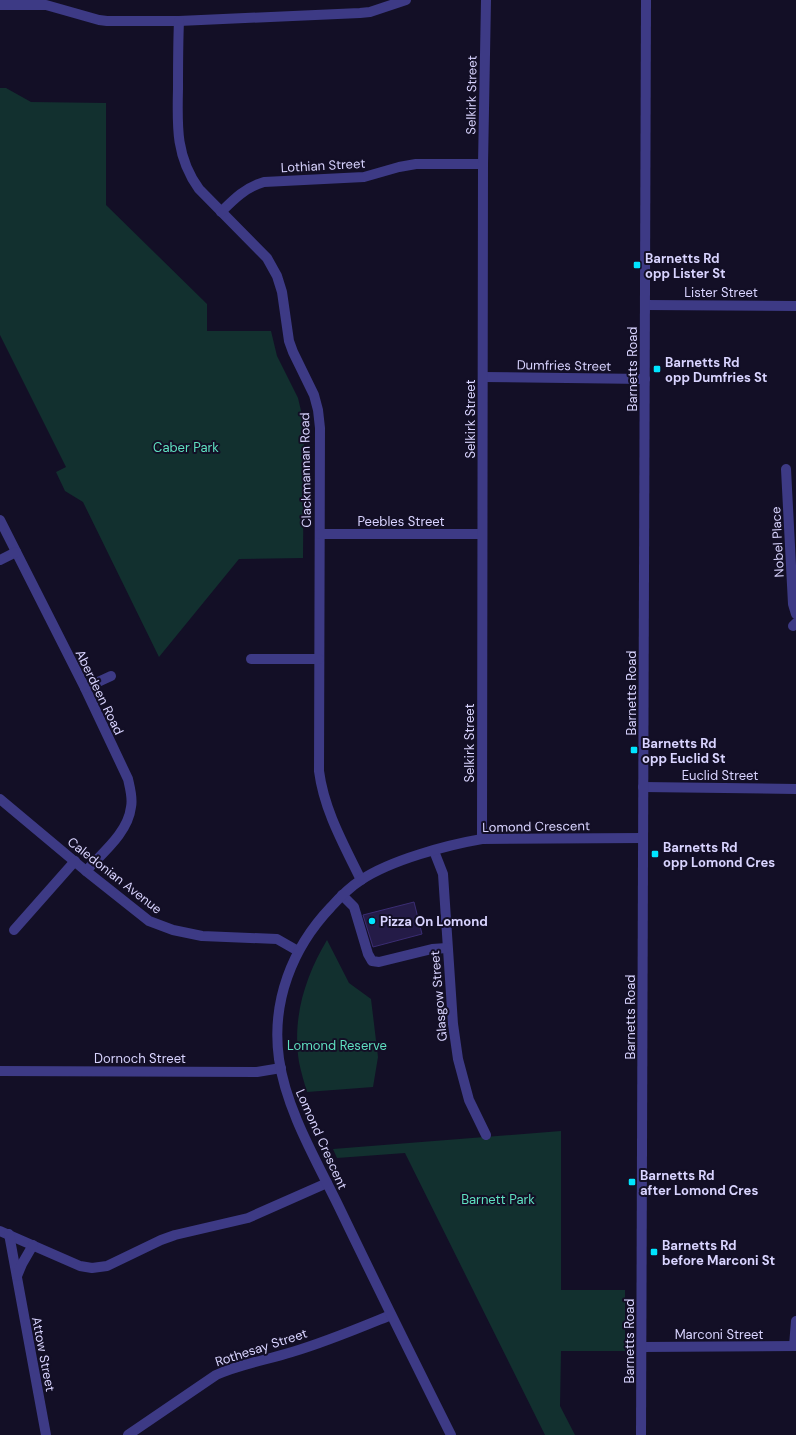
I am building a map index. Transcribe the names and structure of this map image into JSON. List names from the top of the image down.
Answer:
{
  "streets": {
    "street": [
      "Selkirk Street",
      "Lothian Street",
      "Lister Street",
      "Dumfries Street",
      "Barnetts Road",
      "Clackmannan Road",
      "Peebles Street",
      "Nobel Place",
      "Aberdeen Road",
      "Euclid Street",
      "Lomond Crescent",
      "Caledonian Avenue",
      "Glasgow Street",
      "Dornoch Street",
      "Marconi Street",
      "Rothesay Street",
      "Attow Street"
    ]
  },
  "crossings": [
    ["Selkirk Street", "Lothian Street"],
    ["Selkirk Street", "Dumfries Street"],
    ["Selkirk Street", "Peebles Street"],
    ["Selkirk Street", "Lomond Crescent"],
    ["Lothian Street", "Clackmannan Road"],
    ["Lister Street", "Barnetts Road"],
    ["Dumfries Street", "Barnetts Road"],
    ["Barnetts Road", "Euclid Street"],
    ["Barnetts Road", "Lomond Crescent"],
    ["Barnetts Road", "Marconi Street"],
    ["Clackmannan Road", "Peebles Street"],
    ["Clackmannan Road", "Lomond Crescent"],
    ["Aberdeen Road", "Caledonian Avenue"],
    ["Lomond Crescent", "Caledonian Avenue"],
    ["Lomond Crescent", "Glasgow Street"],
    ["Lomond Crescent", "Dornoch Street"],
    ["Lomond Crescent", "Rothesay Street"]
  ],
  "parks": ["Caber Park", "Lomond Reserve", "Barnett Park"],
  "places": {
    "transit": [
      "Barnetts Rd opp Lister St",
      "Barnetts Rd opp Dumfries St",
      "Barnetts Rd opp Euclid St",
      "Barnetts Rd opp Lomond Cres",
      "Barnetts Rd after Lomond Cres",
      "Barnetts Rd before Marconi St"
    ],
    "other": ["Pizza On Lomond"]
  }
}
